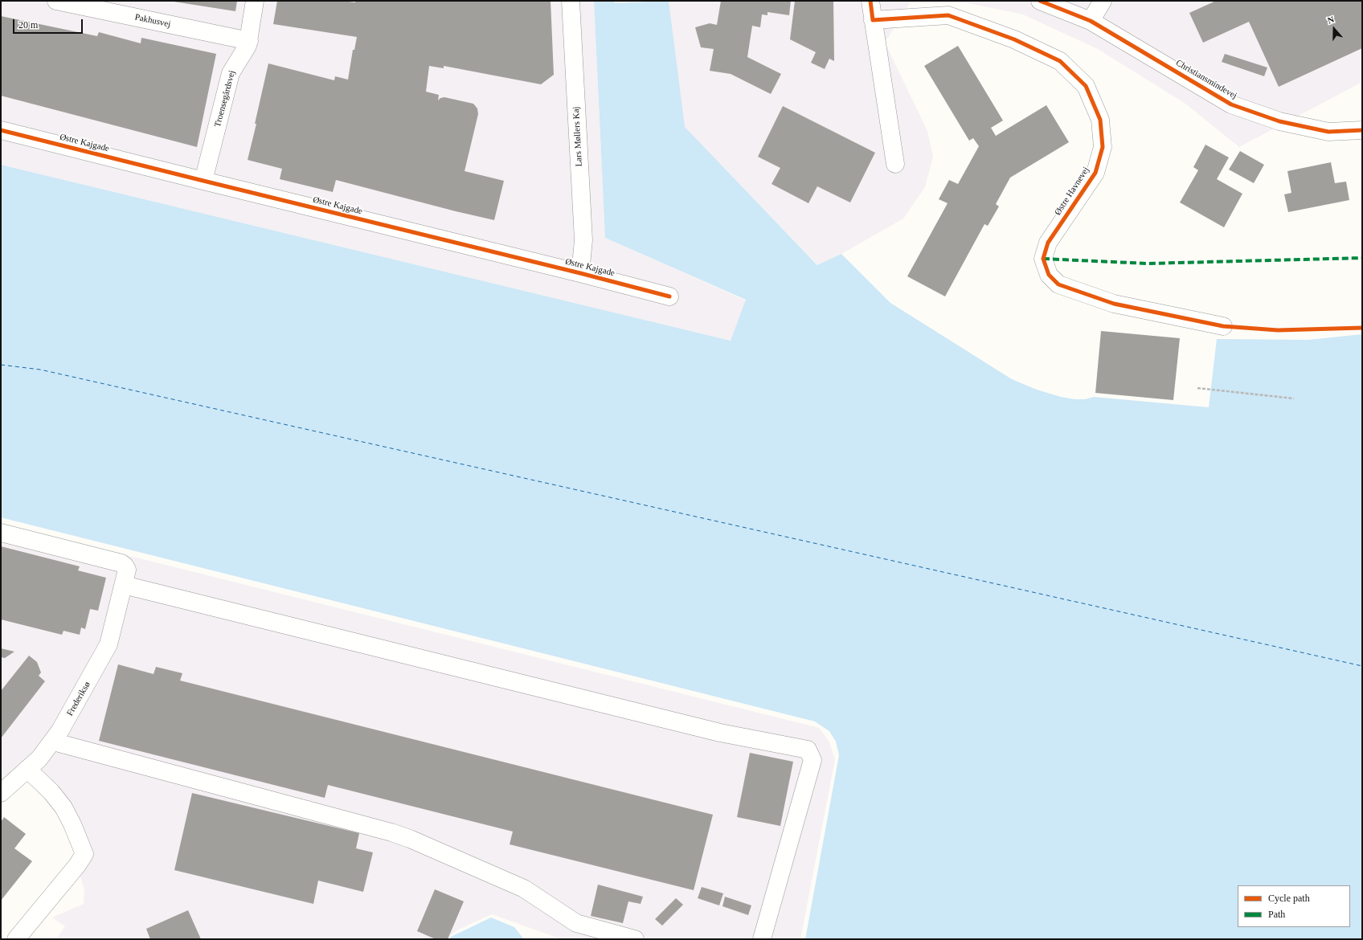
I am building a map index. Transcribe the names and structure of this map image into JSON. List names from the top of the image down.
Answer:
{
  "streets": {
    "street": [
      "Pakhusvej",
      "Christiansmindevej",
      "Troensegårdsvej",
      "Lars Møllers Kaj",
      "Østre Kajgade",
      "Østre Havnevej",
      "Frederiksø"
    ]
  },
  "crossings": [
    ["Pakhusvej", "Troensegårdsvej"],
    ["Troensegårdsvej", "Østre Kajgade"],
    ["Lars Møllers Kaj", "Østre Kajgade"]
  ],
  "legend": ["Cycle path", "Path"],
  "scale_bar": "20 m",
  "north": "top"
}
